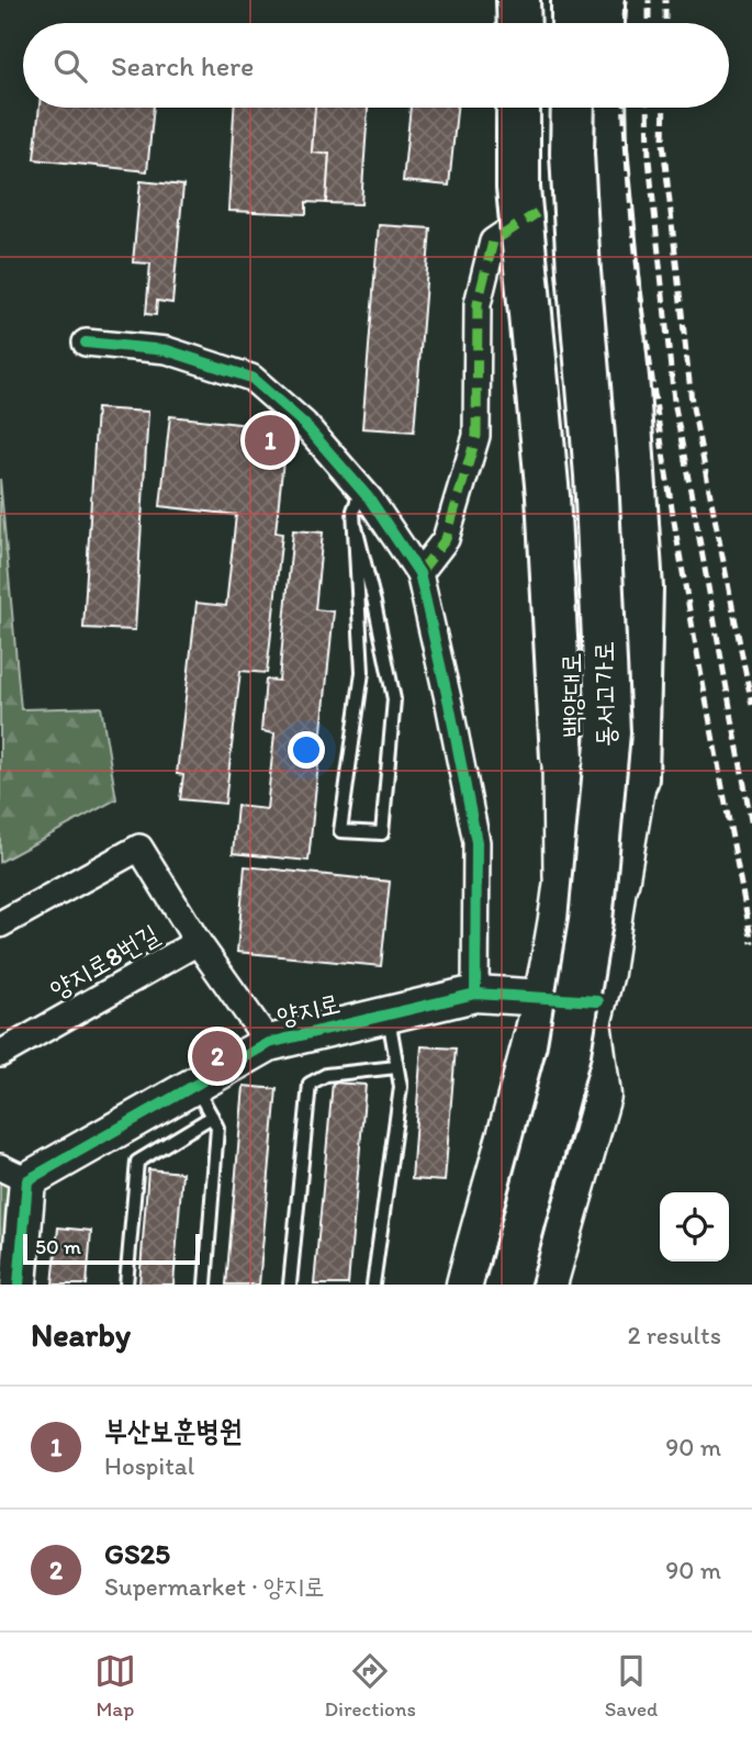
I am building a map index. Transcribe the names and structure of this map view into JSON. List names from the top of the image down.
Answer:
{
  "streets": {
    "highway": ["동서고가로"],
    "main road": ["백양대로", "양지로"],
    "street": ["양지로8번길"]
  },
  "crossings": [
    ["백양대로", "양지로"],
    ["양지로8번길", "양지로"]
  ],
  "scale_bar": "50 m",
  "page": {
    "search": "Search here",
    "pins": ["1", "2"],
    "scale": "50 m",
    "heading": ["Nearby", "2 results"],
    "list": [
      {
        "mark": "1",
        "name": "부산보훈병원",
        "note": "Hospital",
        "value": "90 m"
      },
      {
        "mark": "2",
        "name": "GS25",
        "note": "Supermarket · 양지로",
        "value": "90 m"
      }
    ],
    "nav": ["Map", "Directions", "Saved"]
  }
}
